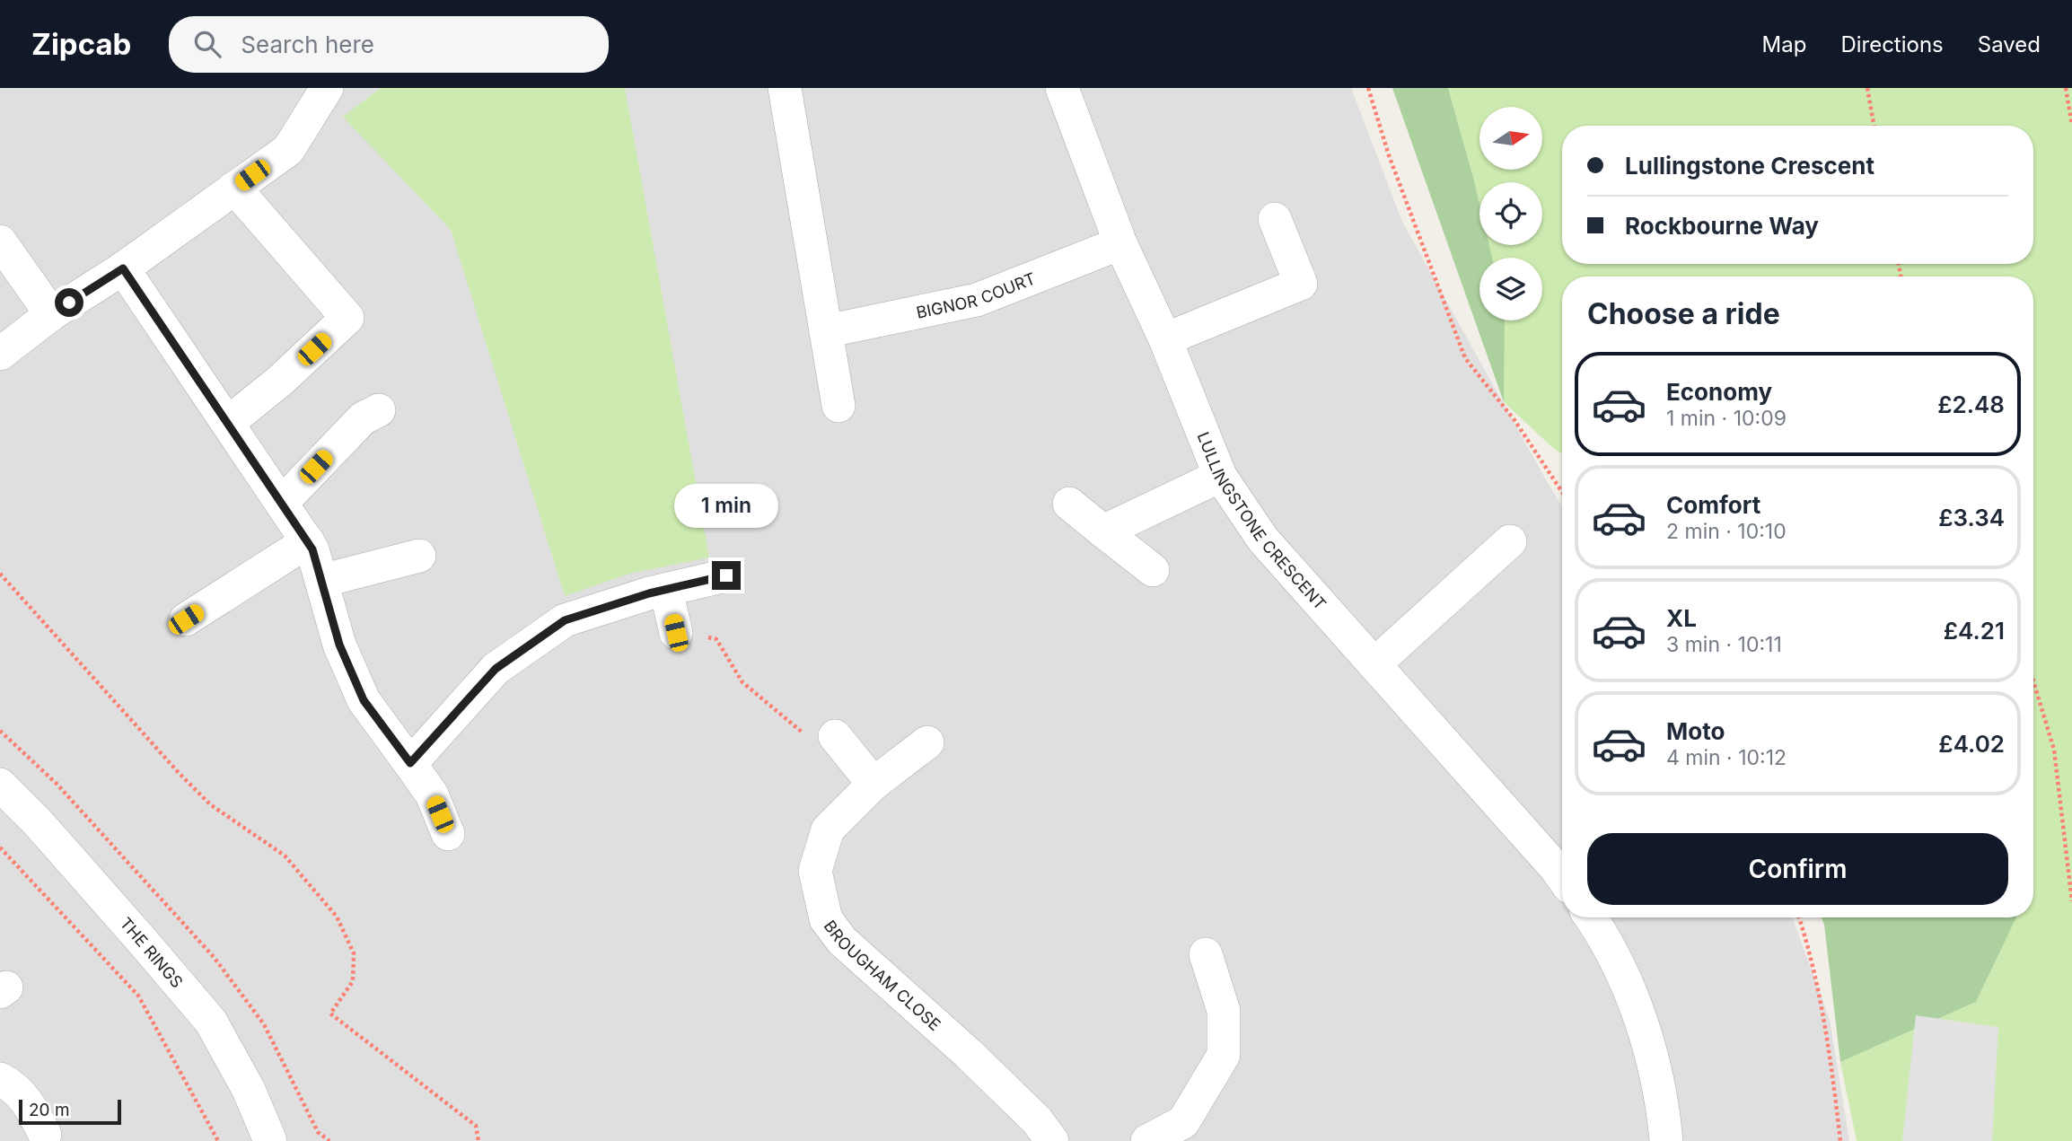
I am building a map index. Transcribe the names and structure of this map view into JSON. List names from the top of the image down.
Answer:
{
  "streets": {
    "street": [
      "BIGNOR COURT",
      "LULLINGSTONE CRESCENT",
      "THE RINGS",
      "BROUGHAM CLOSE"
    ]
  },
  "crossings": [
    ["BIGNOR COURT", "LULLINGSTONE CRESCENT"]
  ],
  "scale_bar": "20 m",
  "north": "right",
  "page": {
    "header": "Zipcab",
    "search": "Search here",
    "nav": ["Map", "Directions", "Saved"],
    "banner": ["Lullingstone Crescent", "Rockbourne Way"],
    "heading": "Choose a ride",
    "list": [
      {
        "name": "Economy",
        "note": "1 min · 10:09",
        "value": "£2.48"
      },
      {
        "name": "Comfort",
        "note": "2 min · 10:10",
        "value": "£3.34"
      },
      {
        "name": "XL",
        "note": "3 min · 10:11",
        "value": "£4.21"
      },
      {
        "name": "Moto",
        "note": "4 min · 10:12",
        "value": "£4.02"
      }
    ],
    "bubble": "1 min",
    "buttons": "Confirm",
    "scale": "20 m"
  }
}
